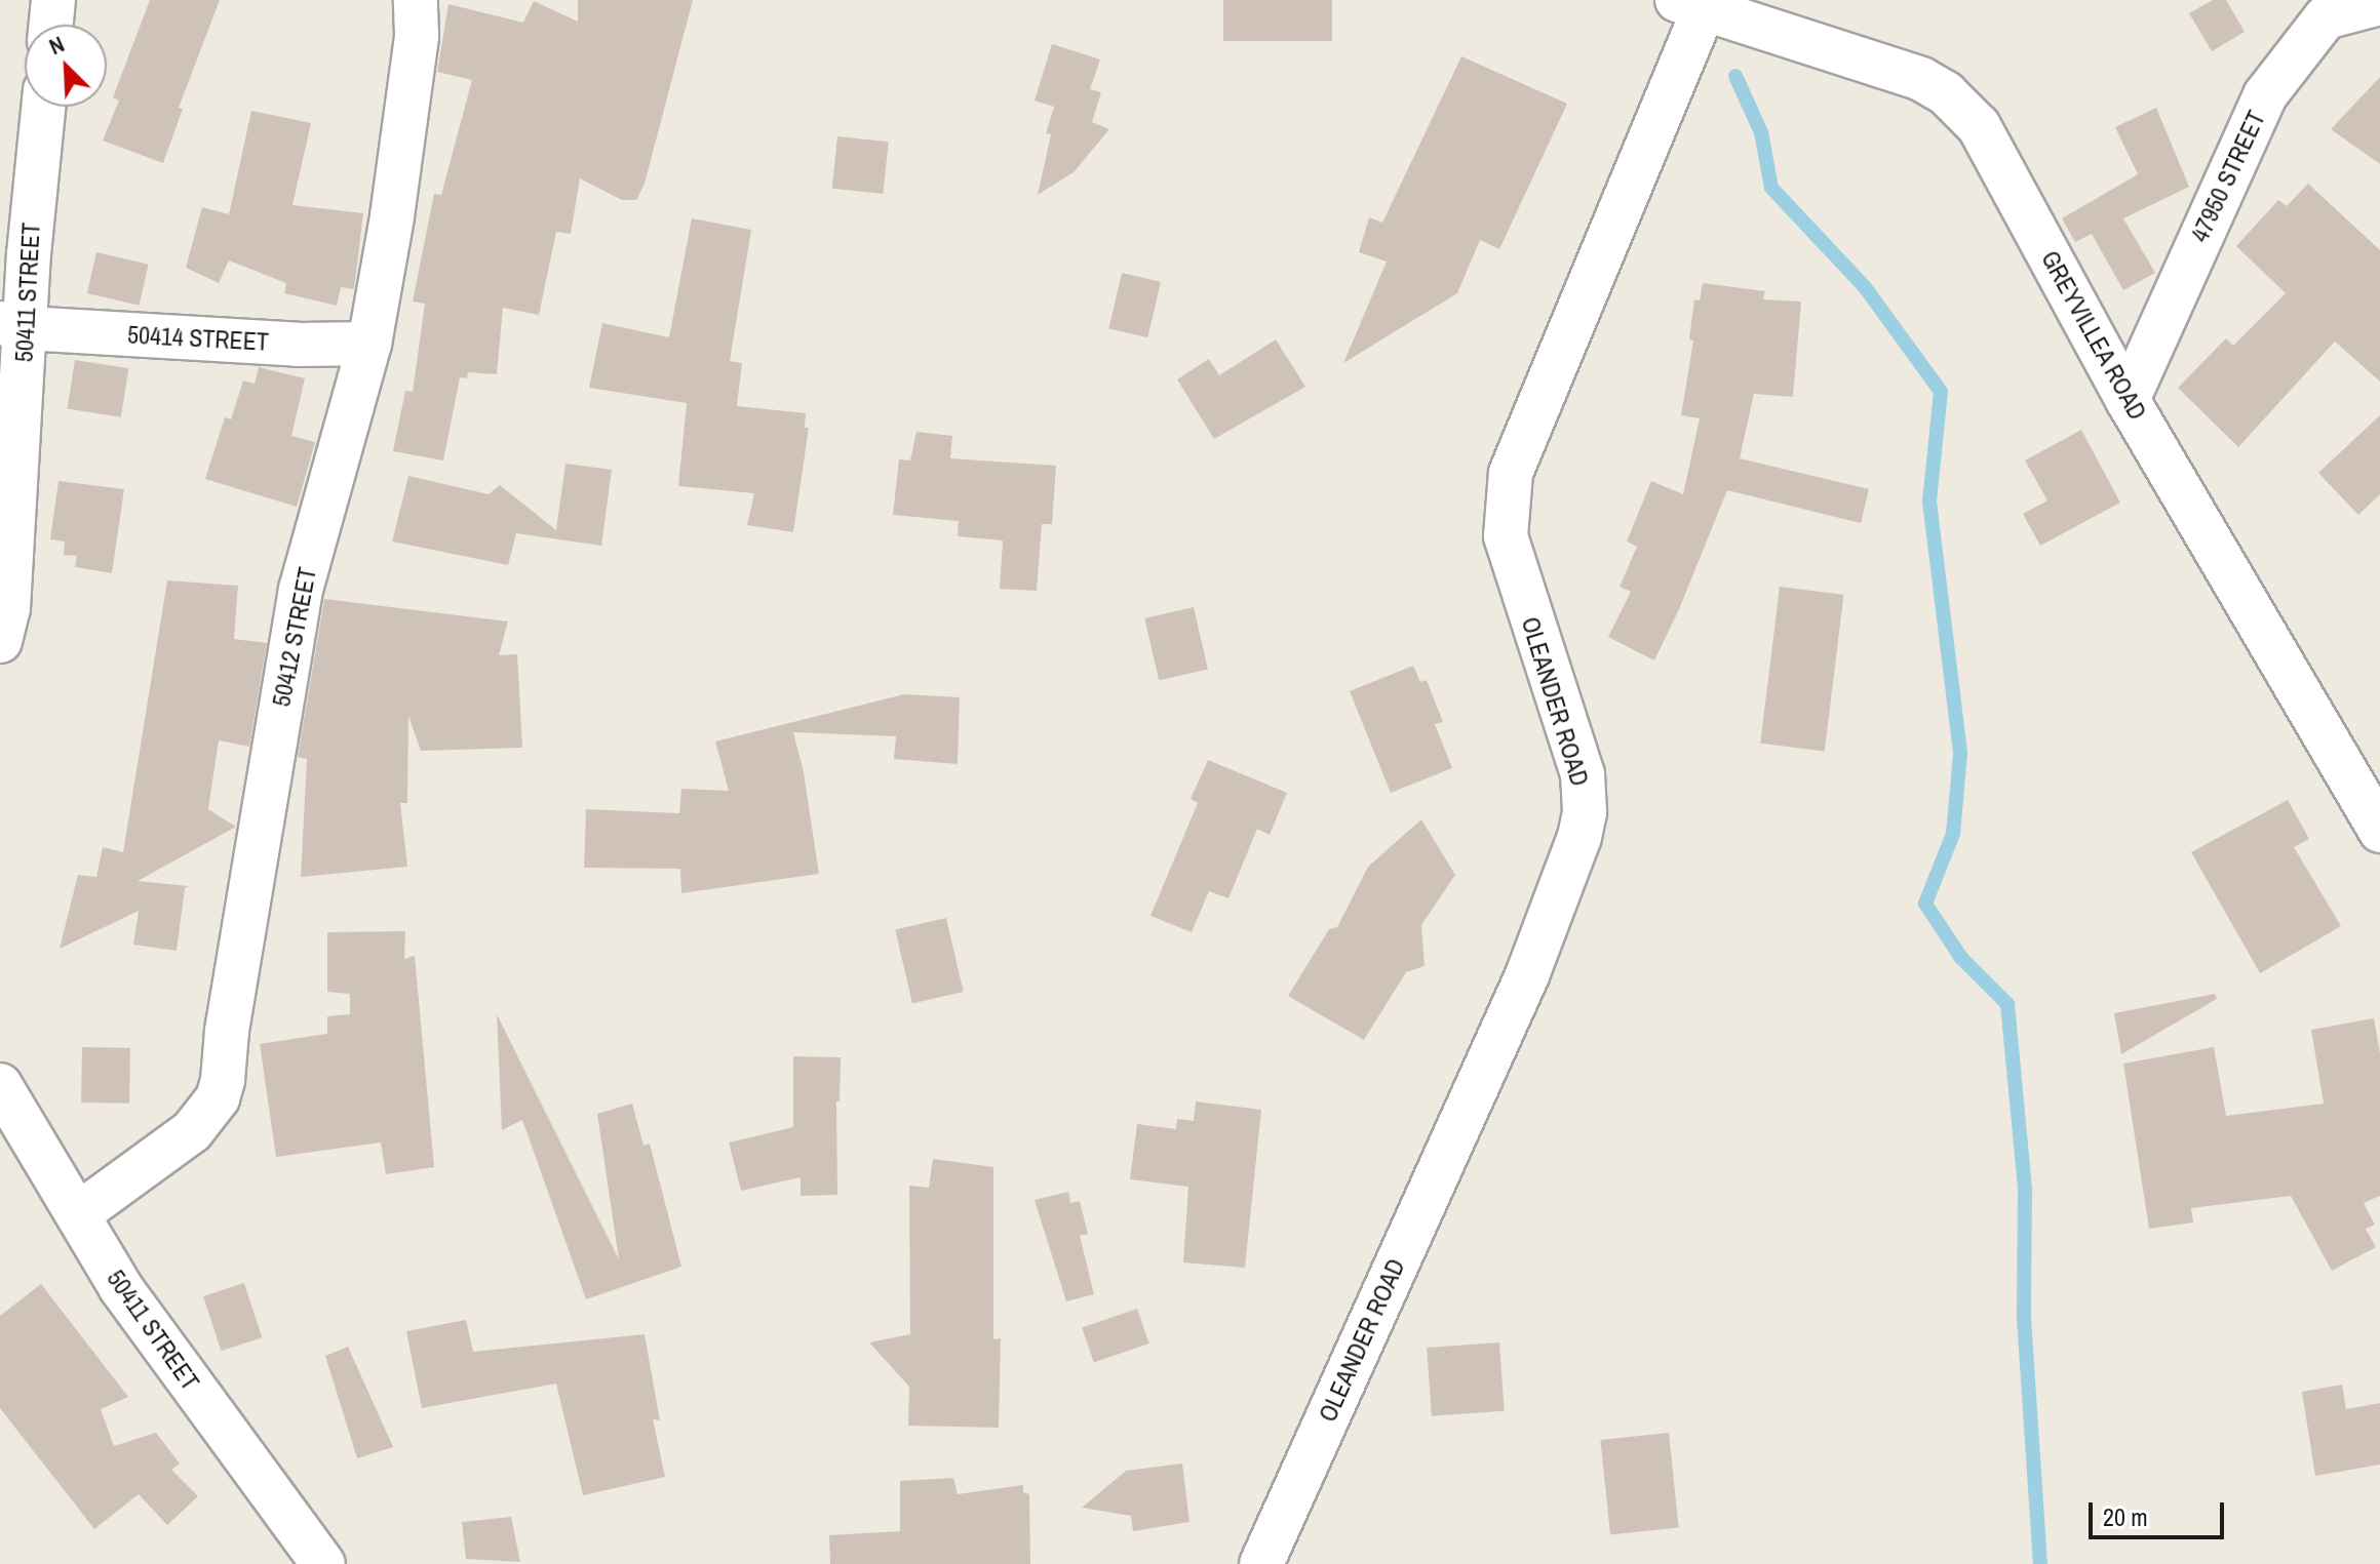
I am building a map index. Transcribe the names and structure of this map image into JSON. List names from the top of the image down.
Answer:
{
  "streets": {
    "street": [
      "47950 STREET",
      "50411 STREET",
      "GREYVILLEA ROAD",
      "50414 STREET",
      "50412 STREET",
      "OLEANDER ROAD"
    ]
  },
  "crossings": [
    ["47950 STREET", "GREYVILLEA ROAD"],
    ["50411 STREET", "50414 STREET"],
    ["50411 STREET", "50412 STREET"],
    ["GREYVILLEA ROAD", "OLEANDER ROAD"],
    ["50414 STREET", "50412 STREET"]
  ],
  "scale_bar": "20 m",
  "north": "top left"
}
